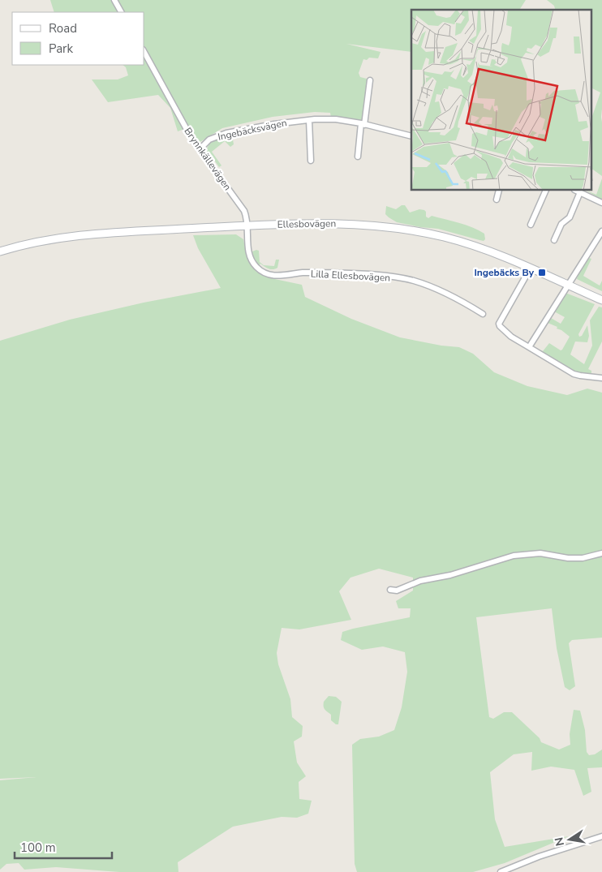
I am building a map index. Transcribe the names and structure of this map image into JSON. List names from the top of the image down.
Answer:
{
  "streets": {
    "main road": ["Ellesbovägen"],
    "street": ["Ingebäcksvägen", "Brynnkällevägen", "Lilla Ellesbovägen"]
  },
  "crossings": [
    ["Ingebäcksvägen", "Brynnkällevägen"],
    ["Brynnkällevägen", "Ellesbovägen"],
    ["Brynnkällevägen", "Lilla Ellesbovägen"],
    ["Ellesbovägen", "Lilla Ellesbovägen"]
  ],
  "places": {
    "transit": ["Ingebäcks By"]
  },
  "legend": ["Road", "Park"],
  "scale_bar": "100 m",
  "north": "left"
}
